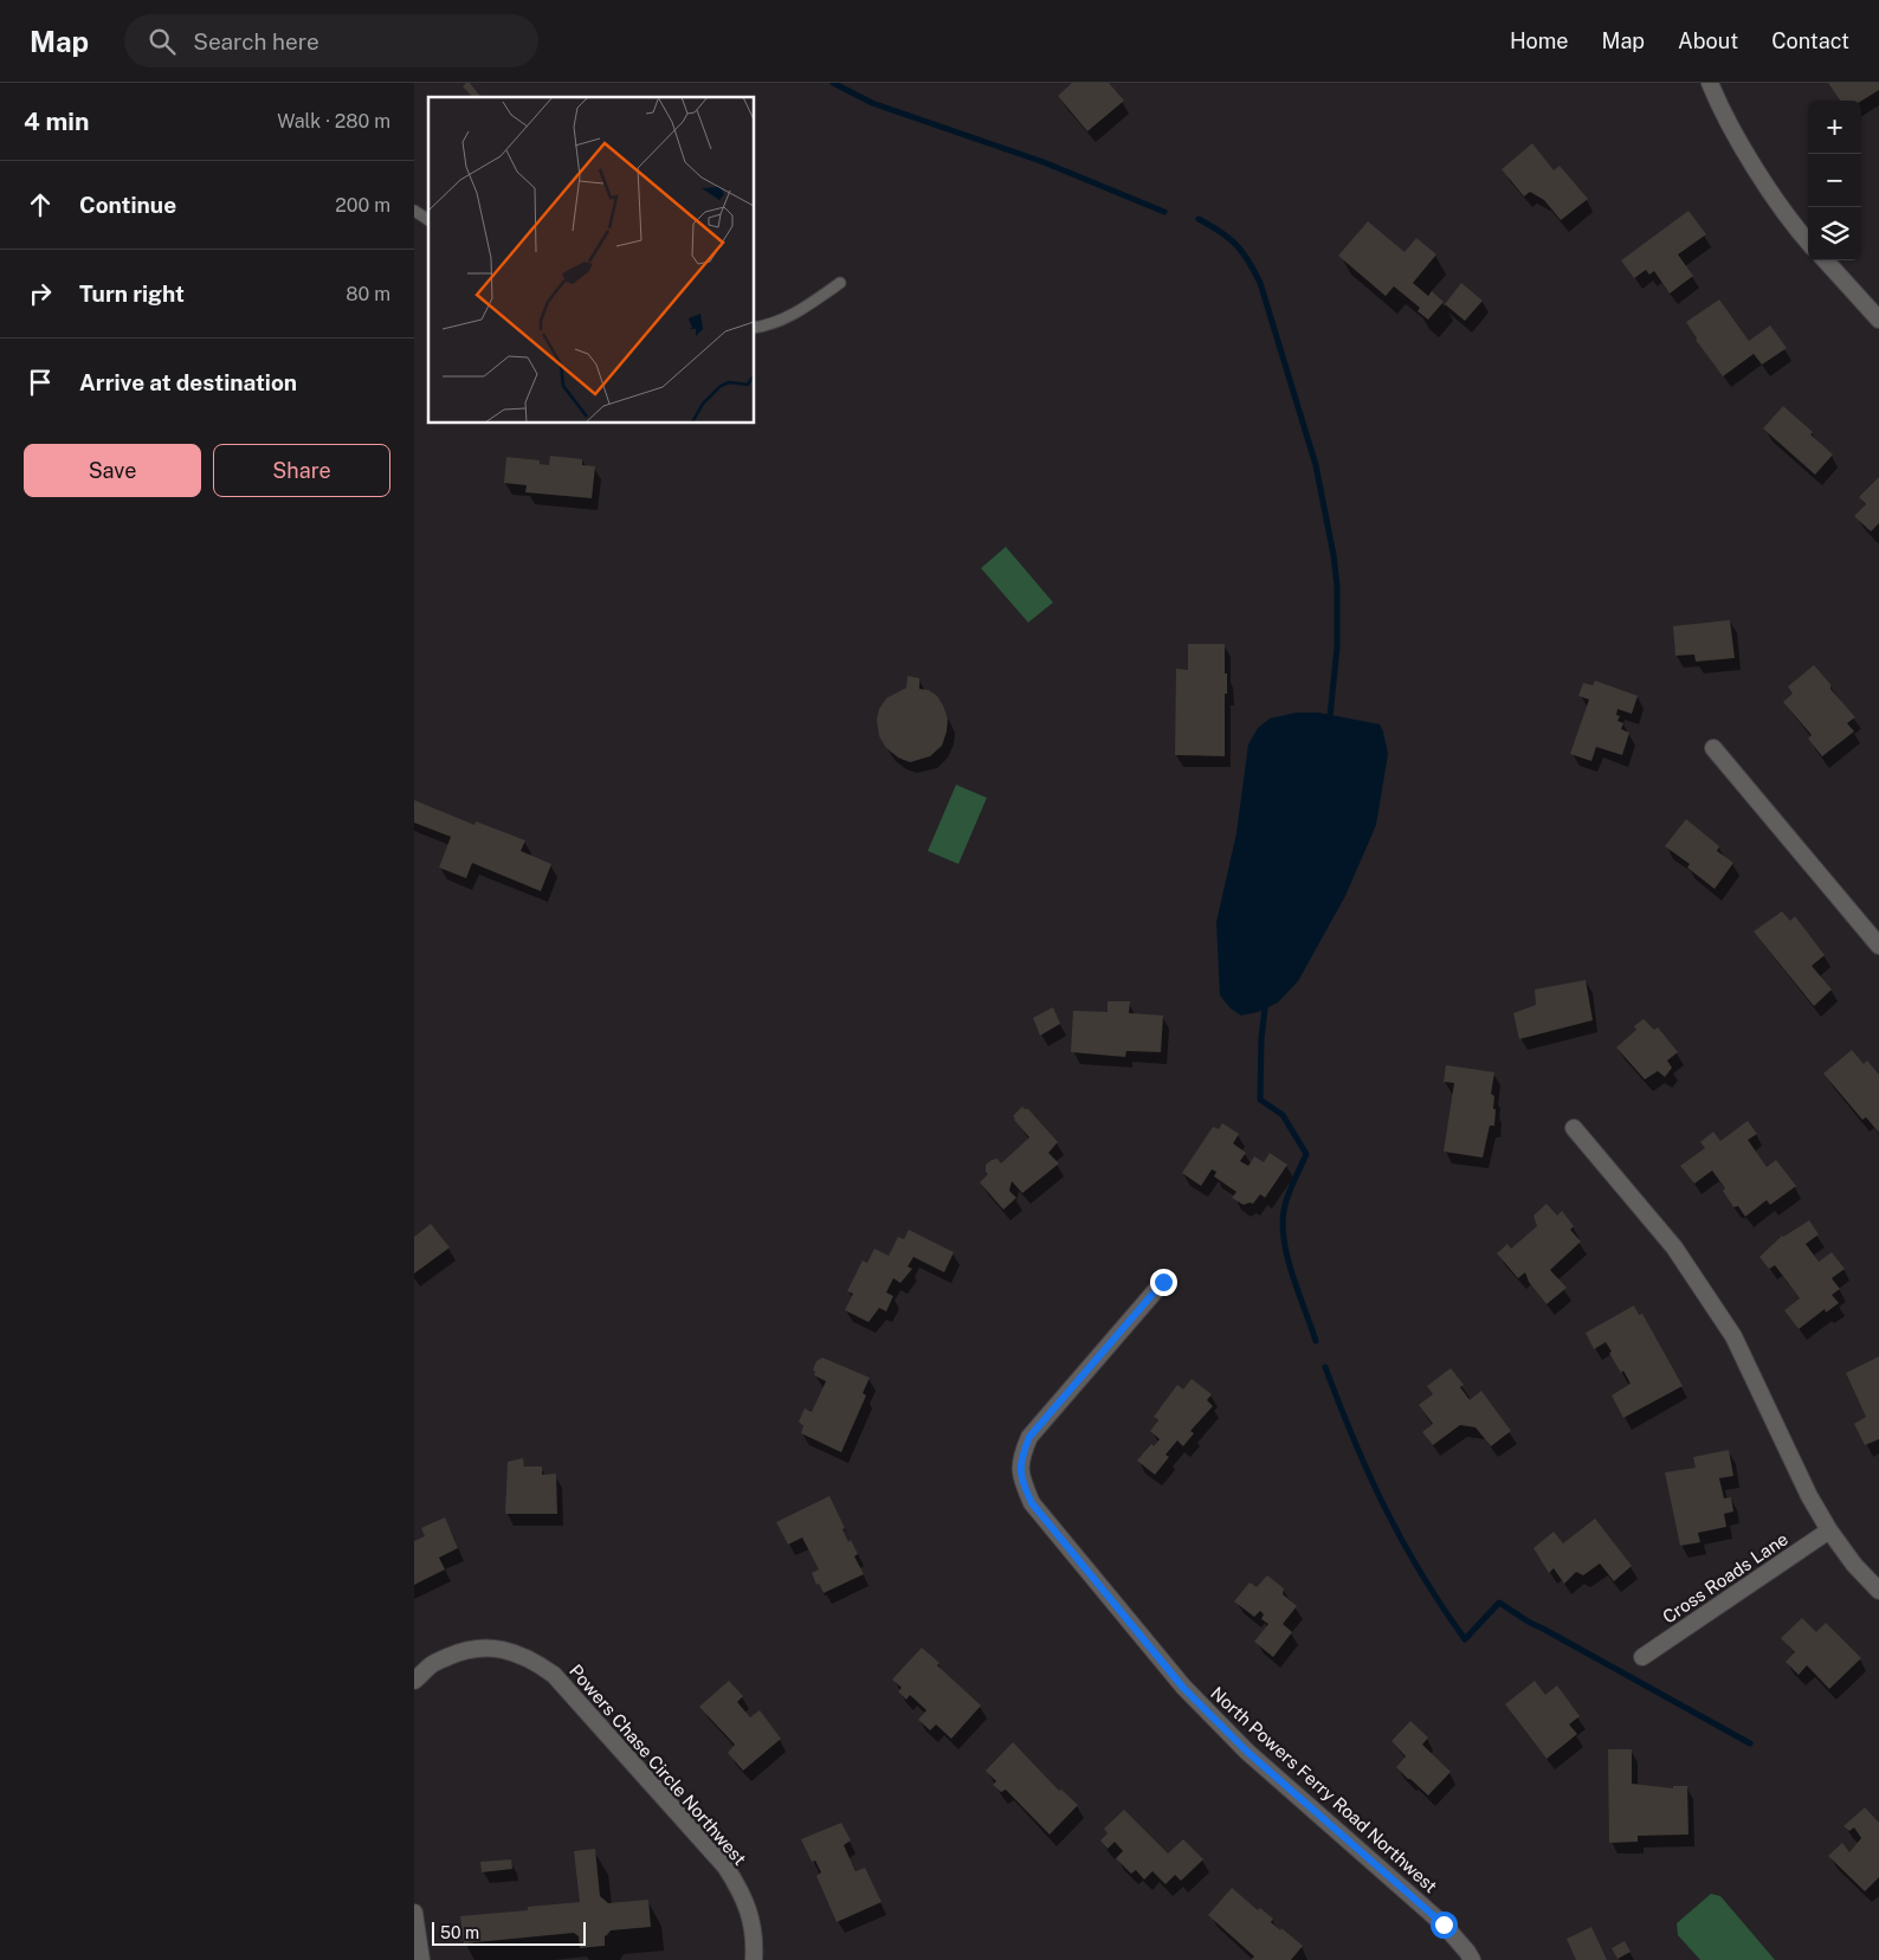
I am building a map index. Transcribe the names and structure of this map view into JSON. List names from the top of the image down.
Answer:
{
  "streets": {
    "street": ["Cross Roads Lane", "Powers Chase Circle Northwest", "North Powers Ferry Road Northwest"]
  },
  "scale_bar": "50 m",
  "page": {
    "header": "Map",
    "search": "Search here",
    "nav": [
      "Home",
      "Map",
      "About",
      "Contact"
    ],
    "heading": ["4 min", "Walk · 280 m"],
    "map_buttons": ["+", "−"],
    "list": [
      ["Continue", "200 m"],
      ["Turn right", "80 m"],
      "Arrive at destination"
    ],
    "buttons": ["Save", "Share"],
    "scale": "50 m"
  }
}
